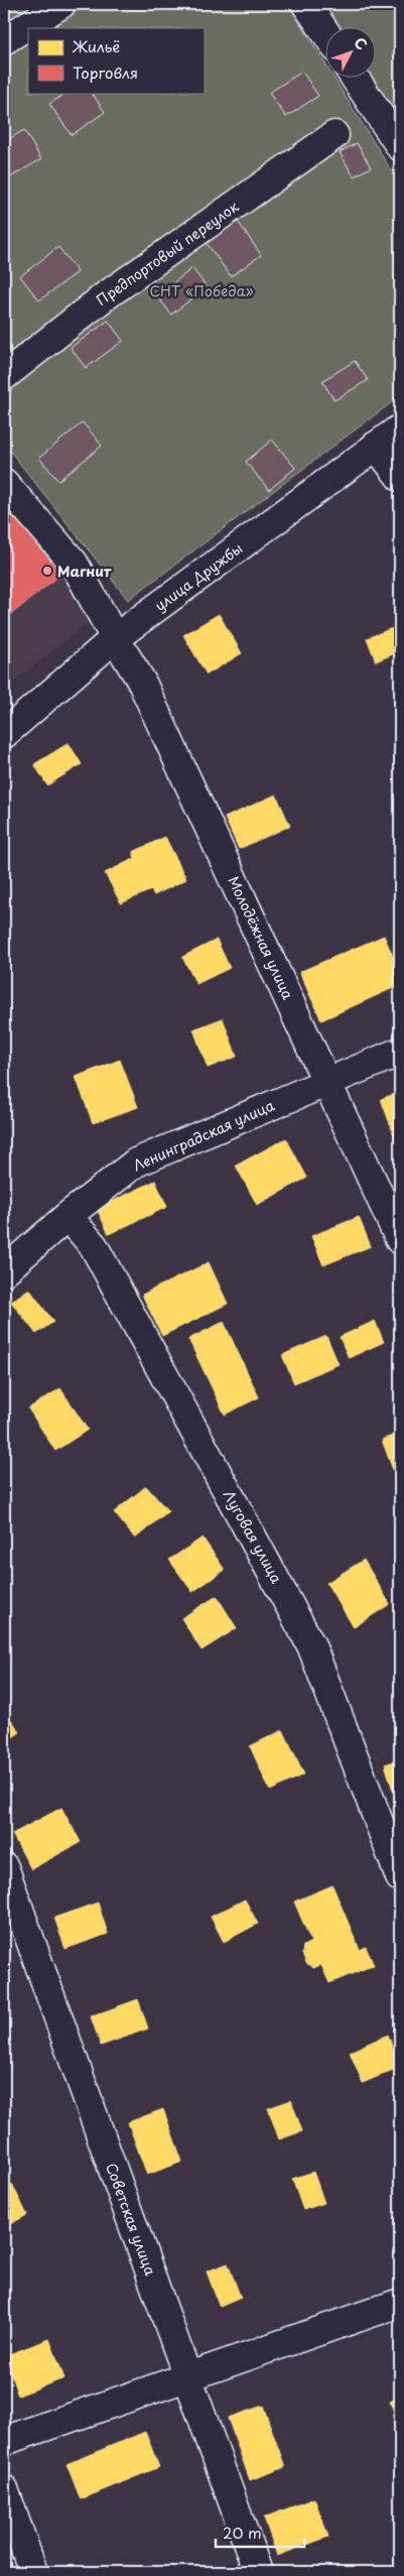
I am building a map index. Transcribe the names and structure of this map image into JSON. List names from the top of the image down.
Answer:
{
  "streets": {
    "street": [
      "Предпортовый переулок",
      "улица Дружбы",
      "Молодёжная улица",
      "Ленинградская улица",
      "Луговая улица",
      "Советская улица"
    ]
  },
  "crossings": [
    ["улица Дружбы", "Молодёжная улица"],
    ["Молодёжная улица", "Ленинградская улица"],
    ["Ленинградская улица", "Луговая улица"]
  ],
  "parks": ["СНТ «Победа»"],
  "places": ["Магнит"],
  "legend": ["Жильё", "Торговля"],
  "scale_bar": "20 m",
  "north": "top right"
}
